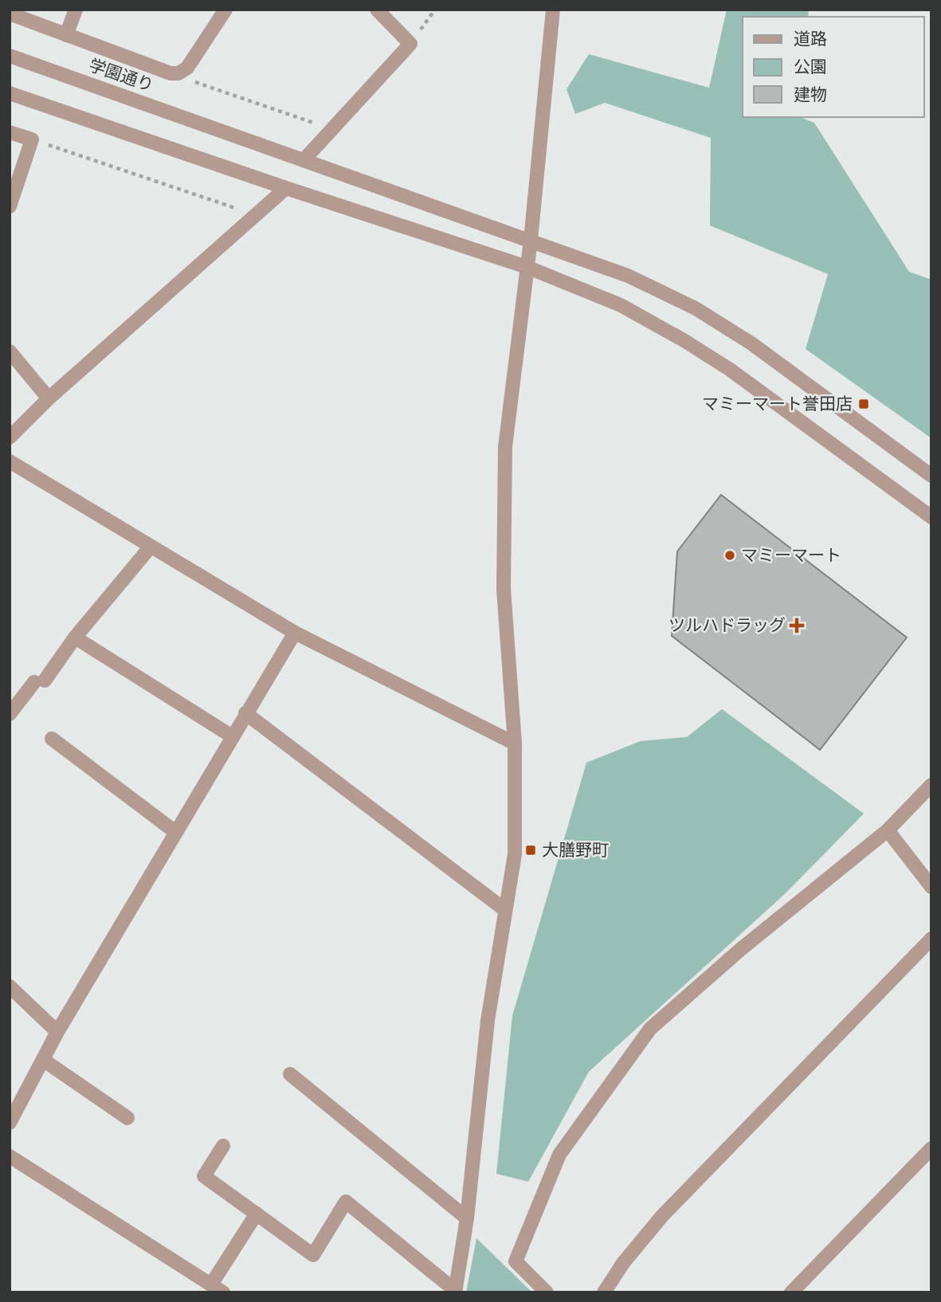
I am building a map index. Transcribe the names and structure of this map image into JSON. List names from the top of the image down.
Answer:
{
  "streets": {
    "street": ["学園通り"]
  },
  "places": {
    "transit": ["マミーマート誉田店", "大膳野町"],
    "other": ["マミーマート"],
    "health": ["ツルハドラッグ"]
  },
  "legend": ["道路", "公園", "建物"]
}
